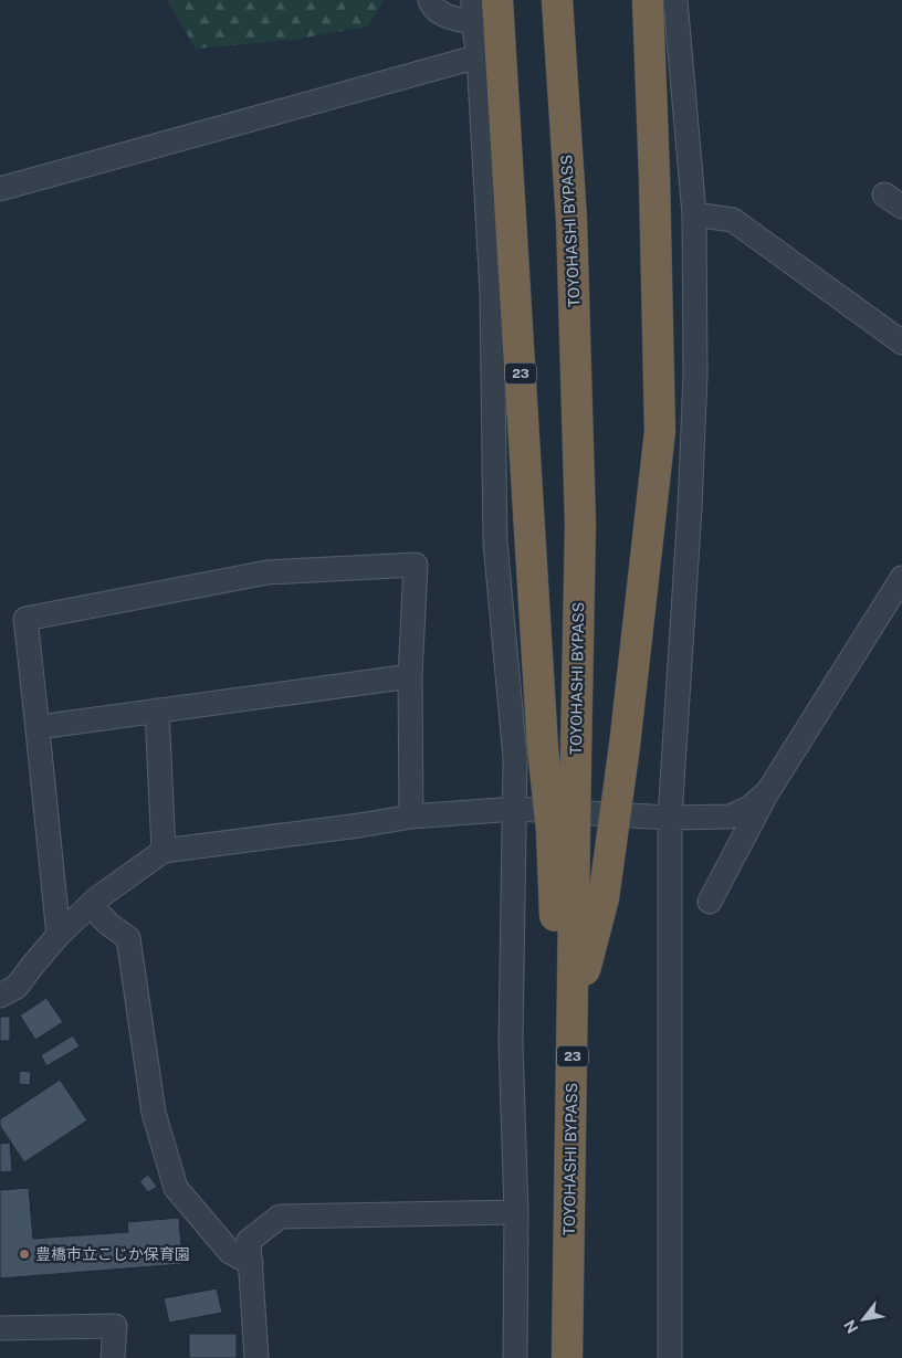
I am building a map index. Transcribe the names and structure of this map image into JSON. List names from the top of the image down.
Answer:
{
  "streets": {
    "highway": ["TOYOHASHI BYPASS", "23"]
  },
  "crossings": [
    ["TOYOHASHI BYPASS", "23"]
  ],
  "places": ["豊橋市立こじか保育園"],
  "north": "bottom left"
}
